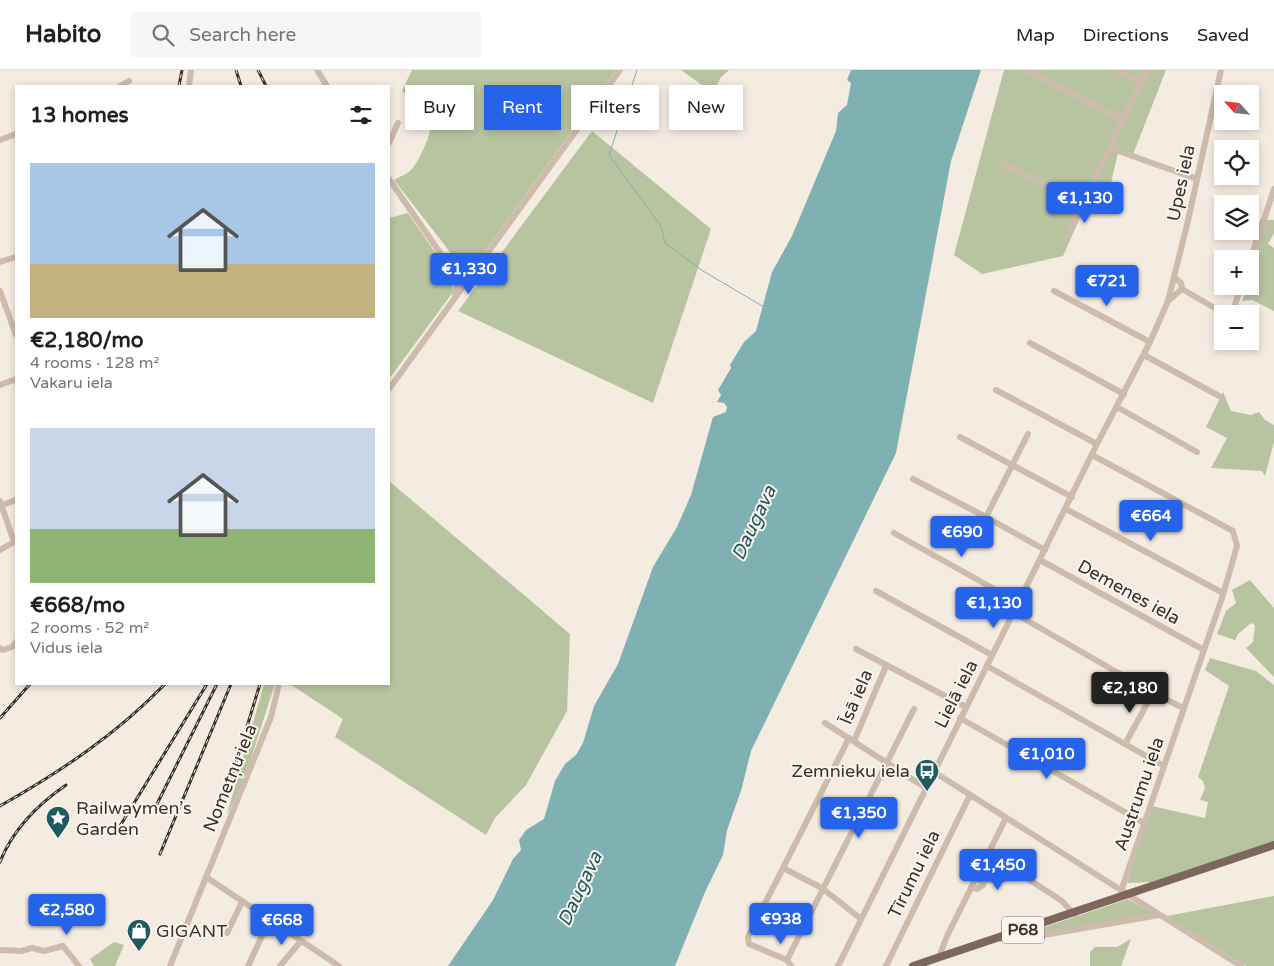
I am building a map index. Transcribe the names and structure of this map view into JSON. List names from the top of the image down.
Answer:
{
  "streets": {
    "main road": ["P68"],
    "street": [
      "Upes iela",
      "Demenes iela",
      "Lielā iela",
      "Īsā iela",
      "Nometņu iela",
      "Austrumu iela",
      "Tīrumu iela"
    ]
  },
  "crossings": [
    ["Upes iela", "Lielā iela"],
    ["Demenes iela", "Lielā iela"],
    ["Demenes iela", "Austrumu iela"],
    ["Lielā iela", "Austrumu iela"],
    ["Austrumu iela", "P68"]
  ],
  "water": ["Daugava"],
  "places": {
    "bus stop": ["Zemnieku iela"],
    "place": ["Railwaymen’s Garden"],
    "shop": ["GIGANT"]
  },
  "north": "top left",
  "page": {
    "header": "Habito",
    "search": "Search here",
    "nav": ["Map", "Directions", "Saved"],
    "map_buttons": ["+", "−"],
    "chip": [
      "Buy",
      "Rent",
      "Filters",
      "New"
    ],
    "heading": "13 homes",
    "list": [
      {
        "name": "€2,180/mo",
        "note": "4 rooms · 128 m² · Vakaru iela"
      },
      {
        "name": "€668/mo",
        "note": "2 rooms · 52 m² · Vidus iela"
      }
    ],
    "price": [
      "€1,130",
      "€1,330",
      "€721",
      "€664",
      "€690",
      "€1,130",
      "€2,180",
      "€1,010",
      "€1,350",
      "€1,450",
      "€2,580",
      "€938",
      "€668"
    ]
  }
}
